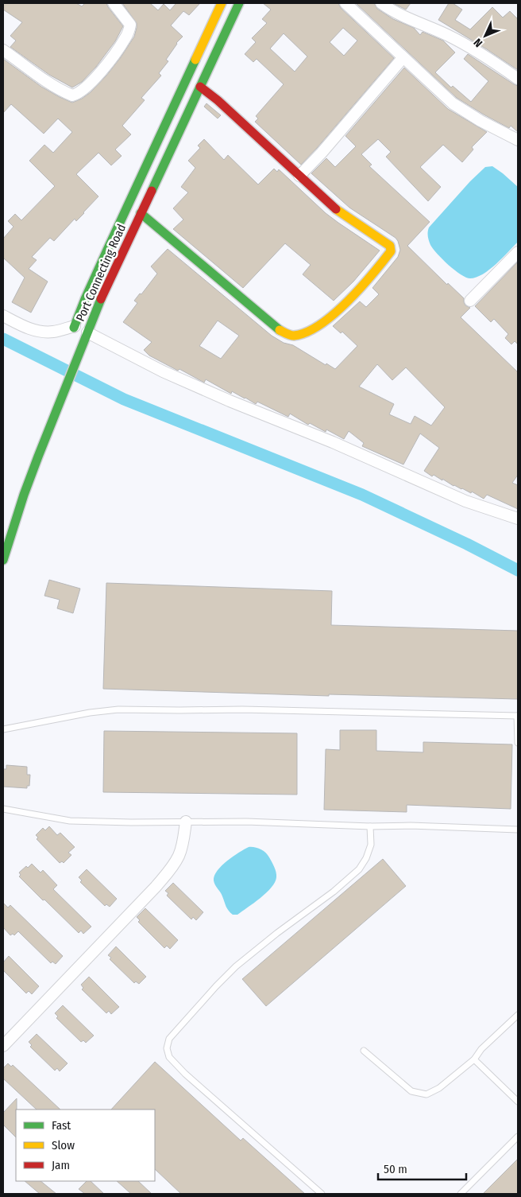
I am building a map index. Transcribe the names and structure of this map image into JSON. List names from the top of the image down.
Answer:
{
  "streets": {
    "main road": ["Port Connecting Road"]
  },
  "legend": ["Fast", "Slow", "Jam"],
  "scale_bar": "50 m",
  "north": "bottom left"
}
